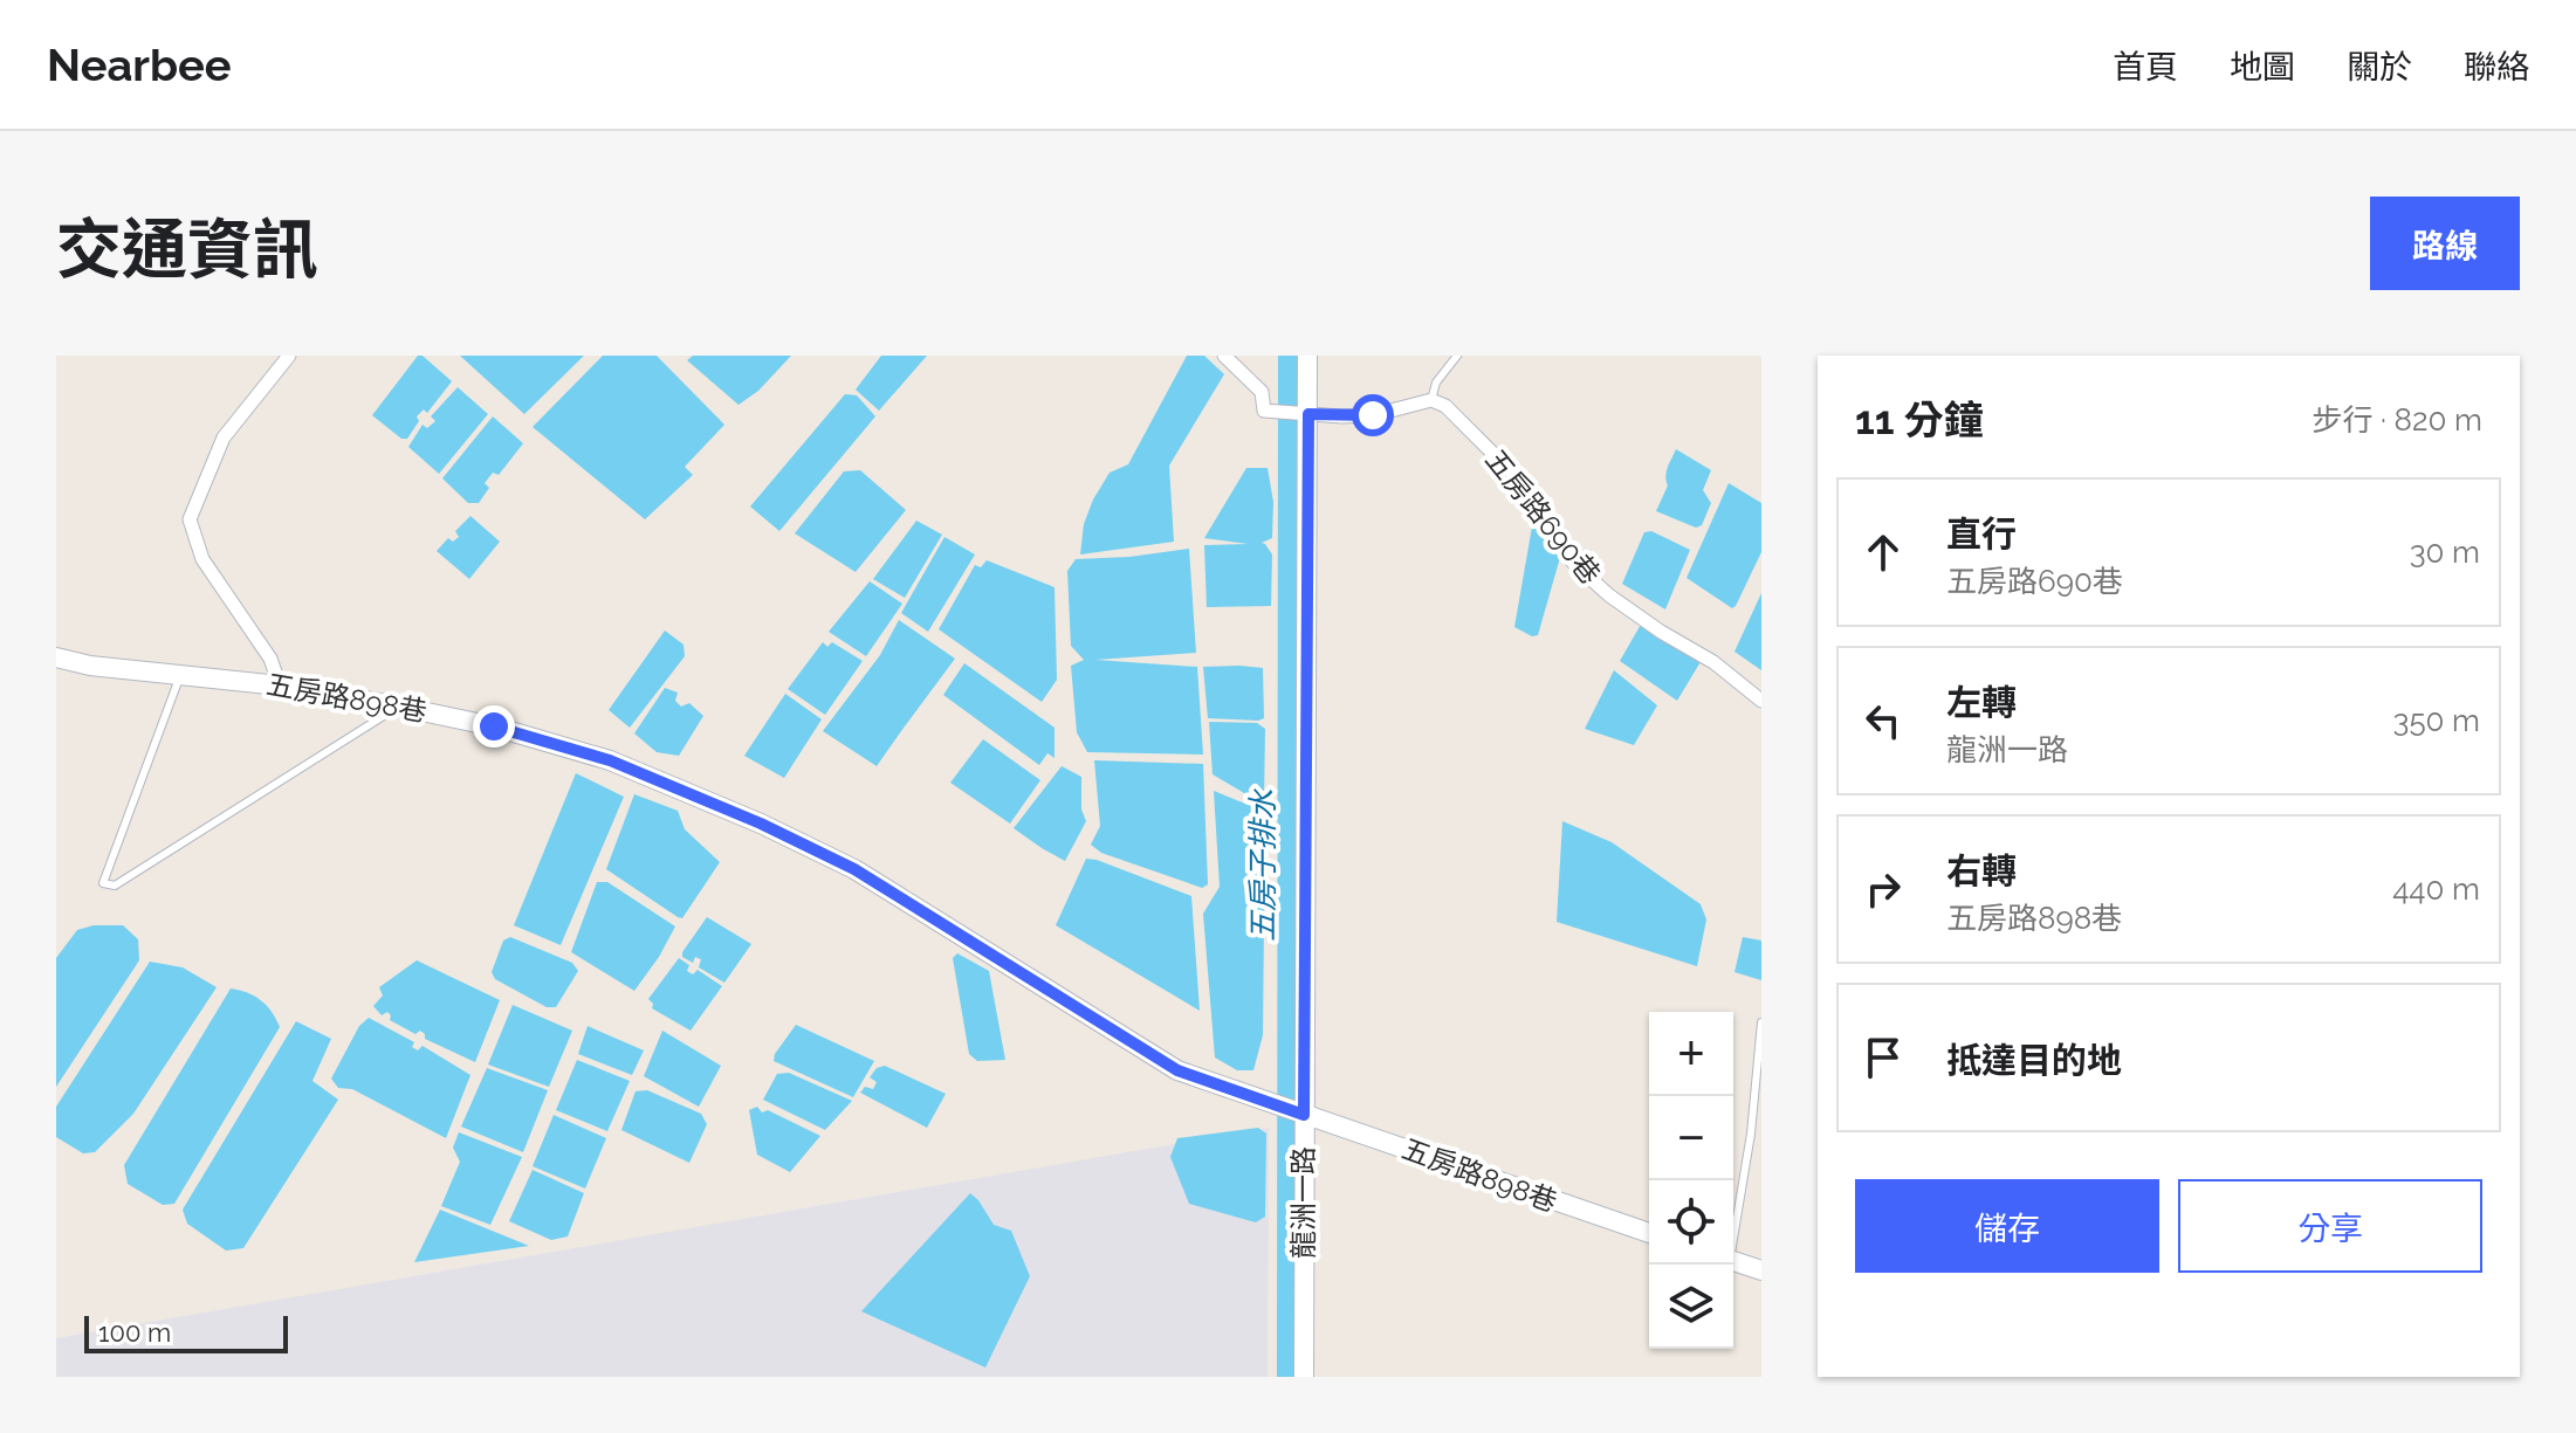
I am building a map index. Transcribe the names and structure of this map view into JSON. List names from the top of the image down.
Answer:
{
  "streets": {
    "street": ["五房路690巷", "五房路898巷", "龍洲一路"]
  },
  "crossings": [
    ["五房路898巷", "龍洲一路"]
  ],
  "water": ["五房子排水"],
  "scale_bar": "100 m",
  "page": {
    "header": "Nearbee",
    "nav": [
      "首頁",
      "地圖",
      "關於",
      "聯絡"
    ],
    "title": "交通資訊",
    "buttons": [
      "路線",
      ["儲存", "分享"]
    ],
    "heading": ["11 分鐘", "步行 · 820 m"],
    "list": [
      ["直行", "五房路690巷", "30 m"],
      ["左轉", "龍洲一路", "350 m"],
      ["右轉", "五房路898巷", "440 m"],
      "抵達目的地"
    ],
    "map_buttons": ["+", "−"],
    "scale": "100 m"
  }
}
